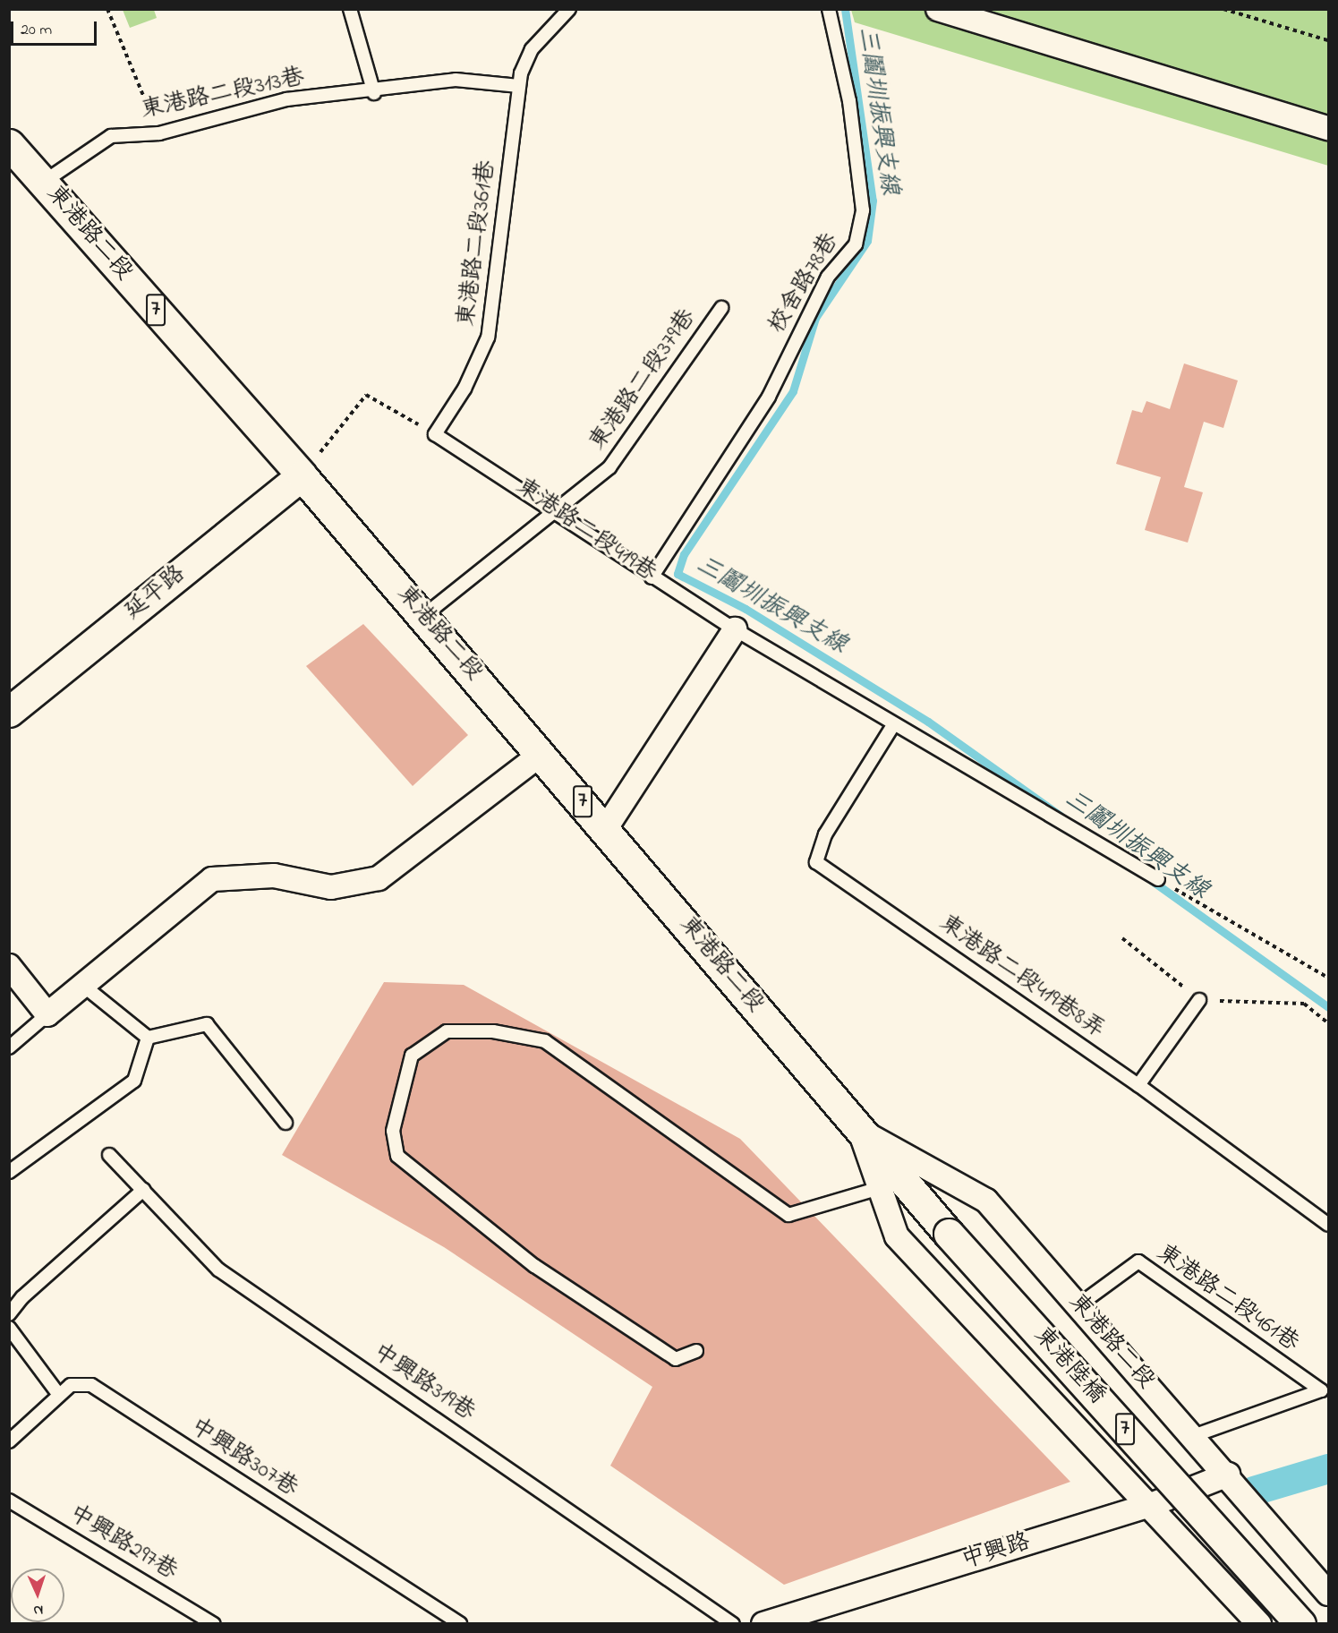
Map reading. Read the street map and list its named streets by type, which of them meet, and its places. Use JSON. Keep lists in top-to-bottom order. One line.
{"streets":{"main road":["東港路二段","7","延平路","東港陸橋"],"street":["中興路"],"lane":["東港路二段313巷","東港路二段361巷","校舍路78巷","東港路二段379巷","東港路二段419巷","東港路二段419巷8弄","東港路二段461巷","中興路319巷","中興路307巷","中興路297巷"]},"crossings":[["東港路二段313巷","東港路二段"],["東港路二段313巷","東港路二段361巷"],["東港路二段","東港路二段379巷"],["東港路二段","延平路"],["東港路二段","東港路二段461巷"],["東港路二段","東港陸橋"],["東港路二段","中興路"],["東港路二段361巷","東港路二段419巷"],["校舍路78巷","東港路二段419巷"],["東港路二段379巷","東港路二段419巷"],["東港路二段419巷","東港路二段419巷8弄"]],"water":["三鬮圳振興支線"],"scale_bar":"20 m","north":"bottom"}
